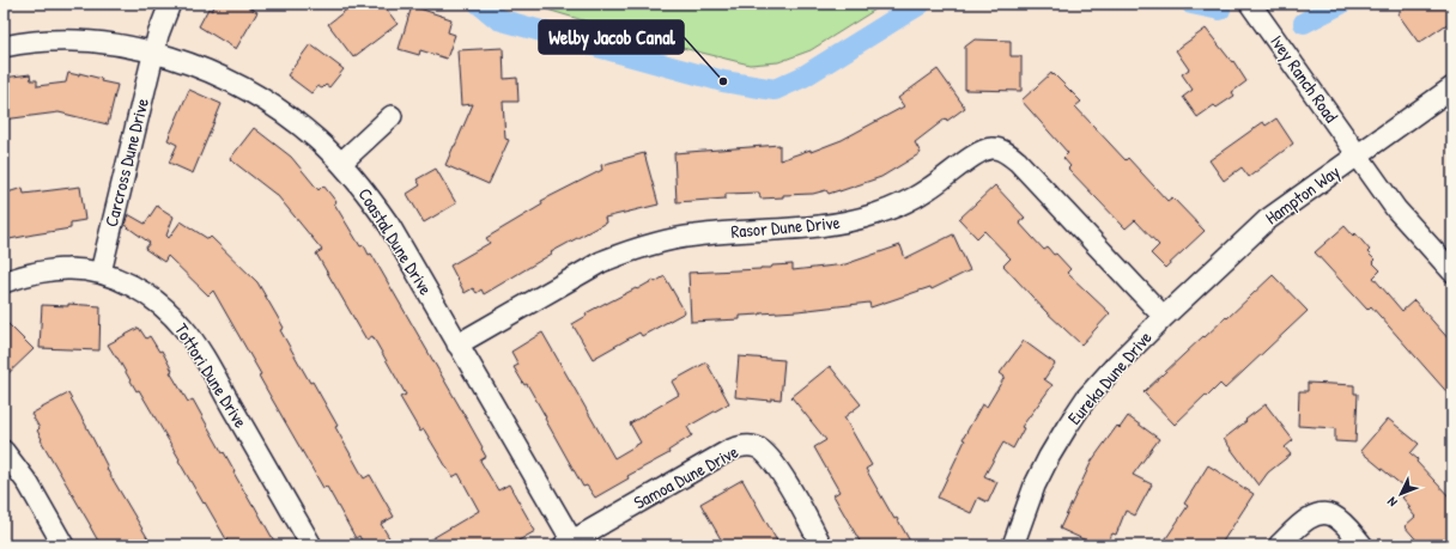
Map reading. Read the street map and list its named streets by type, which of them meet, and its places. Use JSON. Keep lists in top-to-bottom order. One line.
{"streets":{"street":["Ivey Ranch Road","Carcross Dune Drive","Hampton Way","Rasor Dune Drive","Coastal Dune Drive","Tottori Dune Drive","Eureka Dune Drive","Samoa Dune Drive"]},"crossings":[["Ivey Ranch Road","Hampton Way"],["Carcross Dune Drive","Coastal Dune Drive"],["Carcross Dune Drive","Tottori Dune Drive"],["Hampton Way","Rasor Dune Drive"],["Hampton Way","Eureka Dune Drive"],["Rasor Dune Drive","Coastal Dune Drive"],["Rasor Dune Drive","Eureka Dune Drive"],["Coastal Dune Drive","Samoa Dune Drive"]],"places":["Welby Jacob Canal"],"north":"bottom left"}
